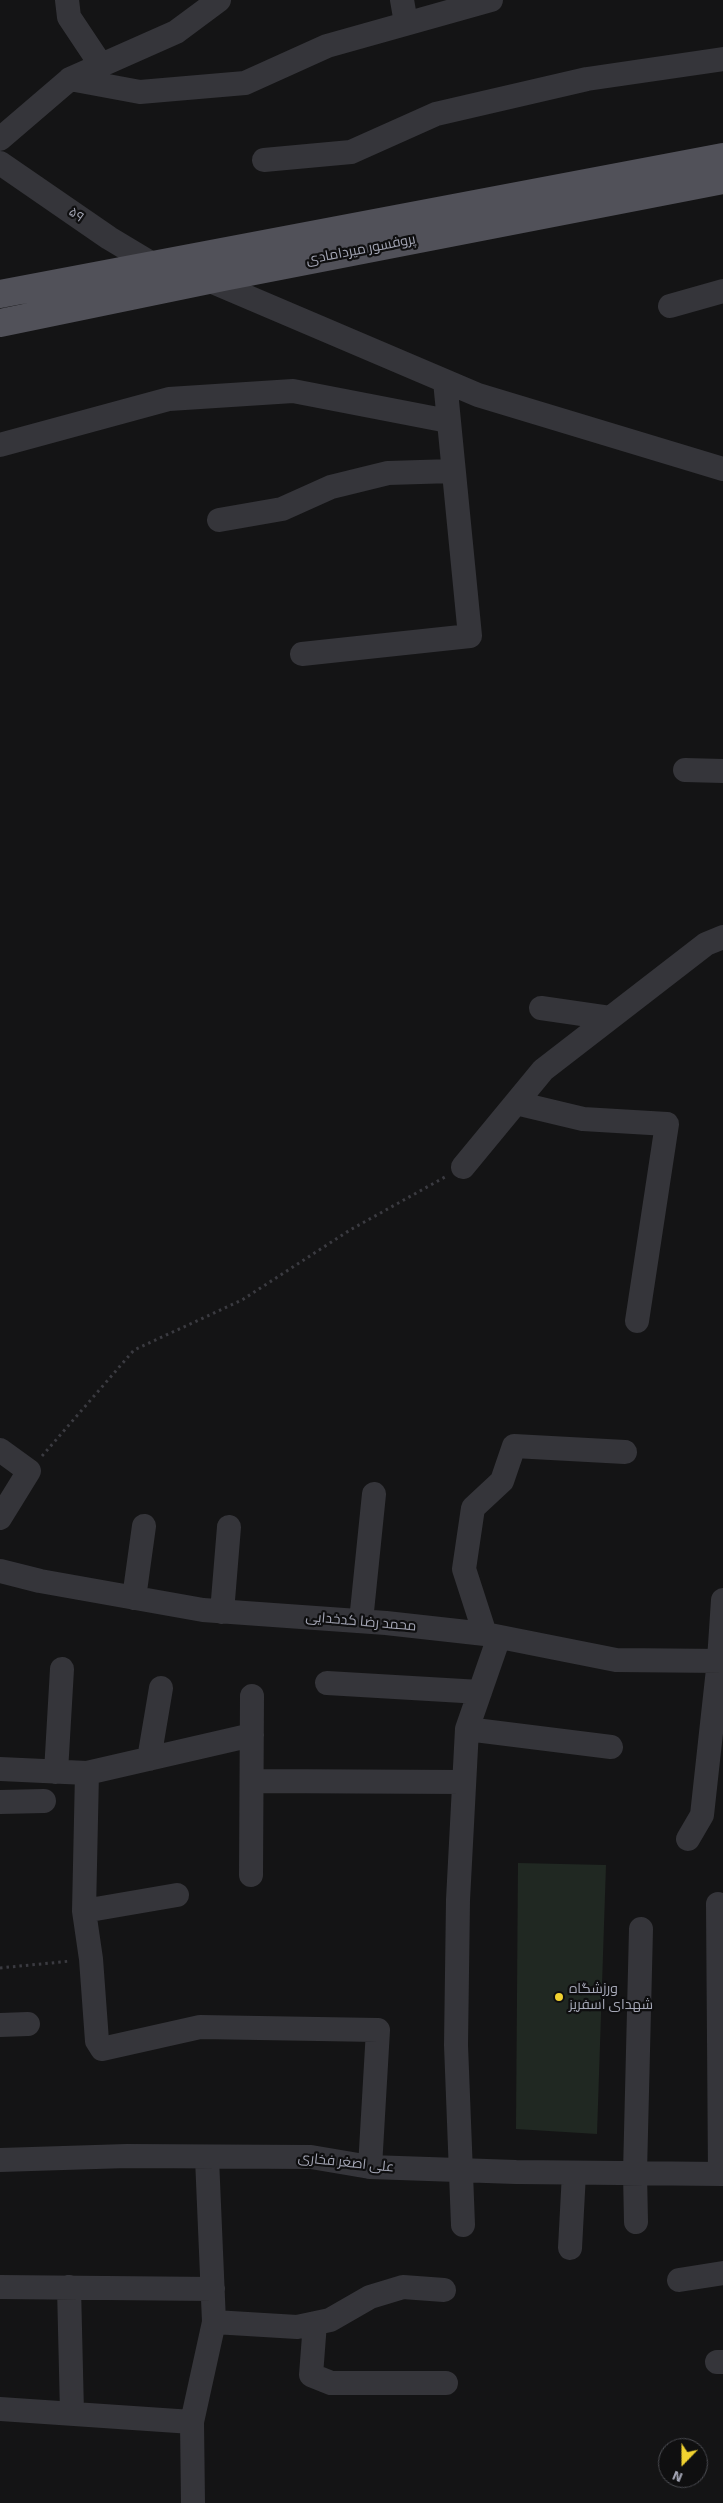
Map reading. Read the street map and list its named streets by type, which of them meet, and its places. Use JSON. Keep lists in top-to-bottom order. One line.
{"streets":{"main road":["پروفسور میردامادی"],"street":["۵۹","محمد رضا کدخدایی","علی اصغر فخاری"]},"crossings":[["۵۹","پروفسور میردامادی"]],"places":["ورزشگاه شهدای اسفریز"],"north":"bottom"}
